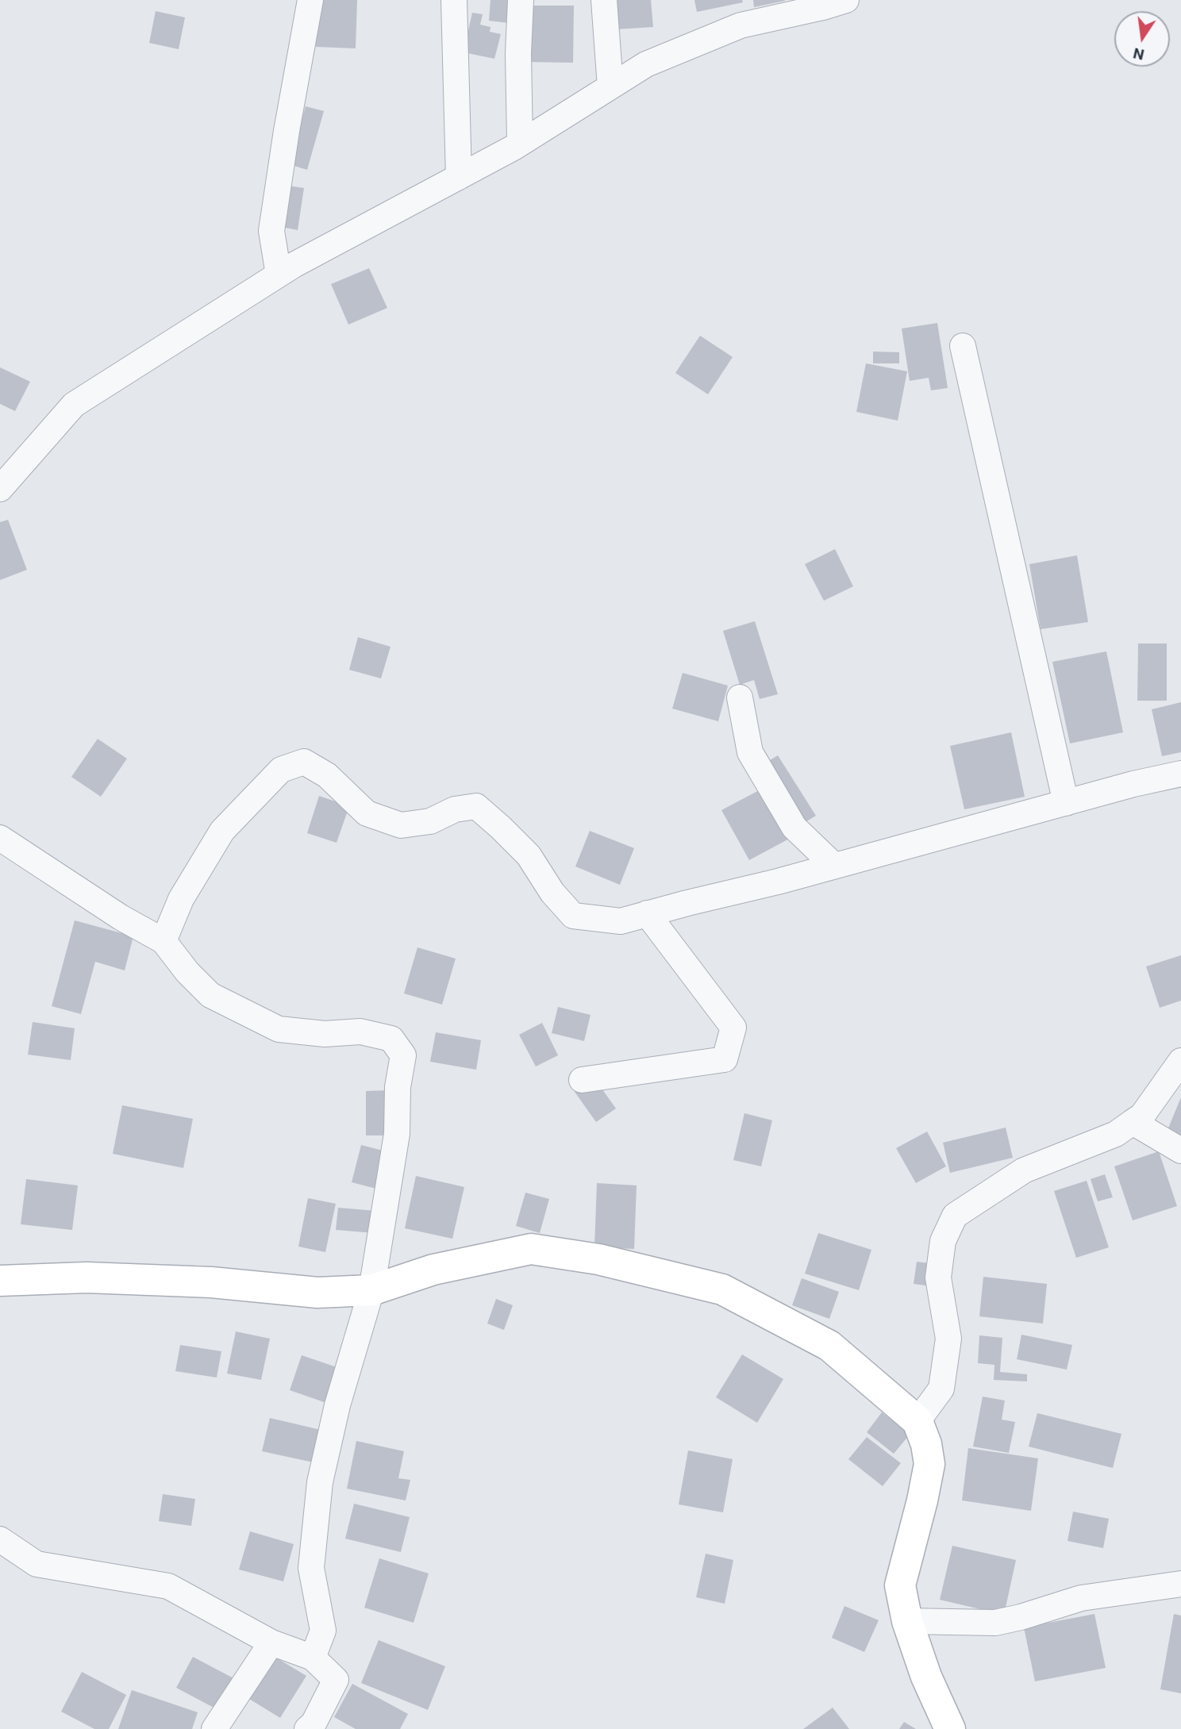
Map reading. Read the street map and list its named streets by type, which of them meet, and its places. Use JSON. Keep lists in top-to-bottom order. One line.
{"north":"bottom"}
